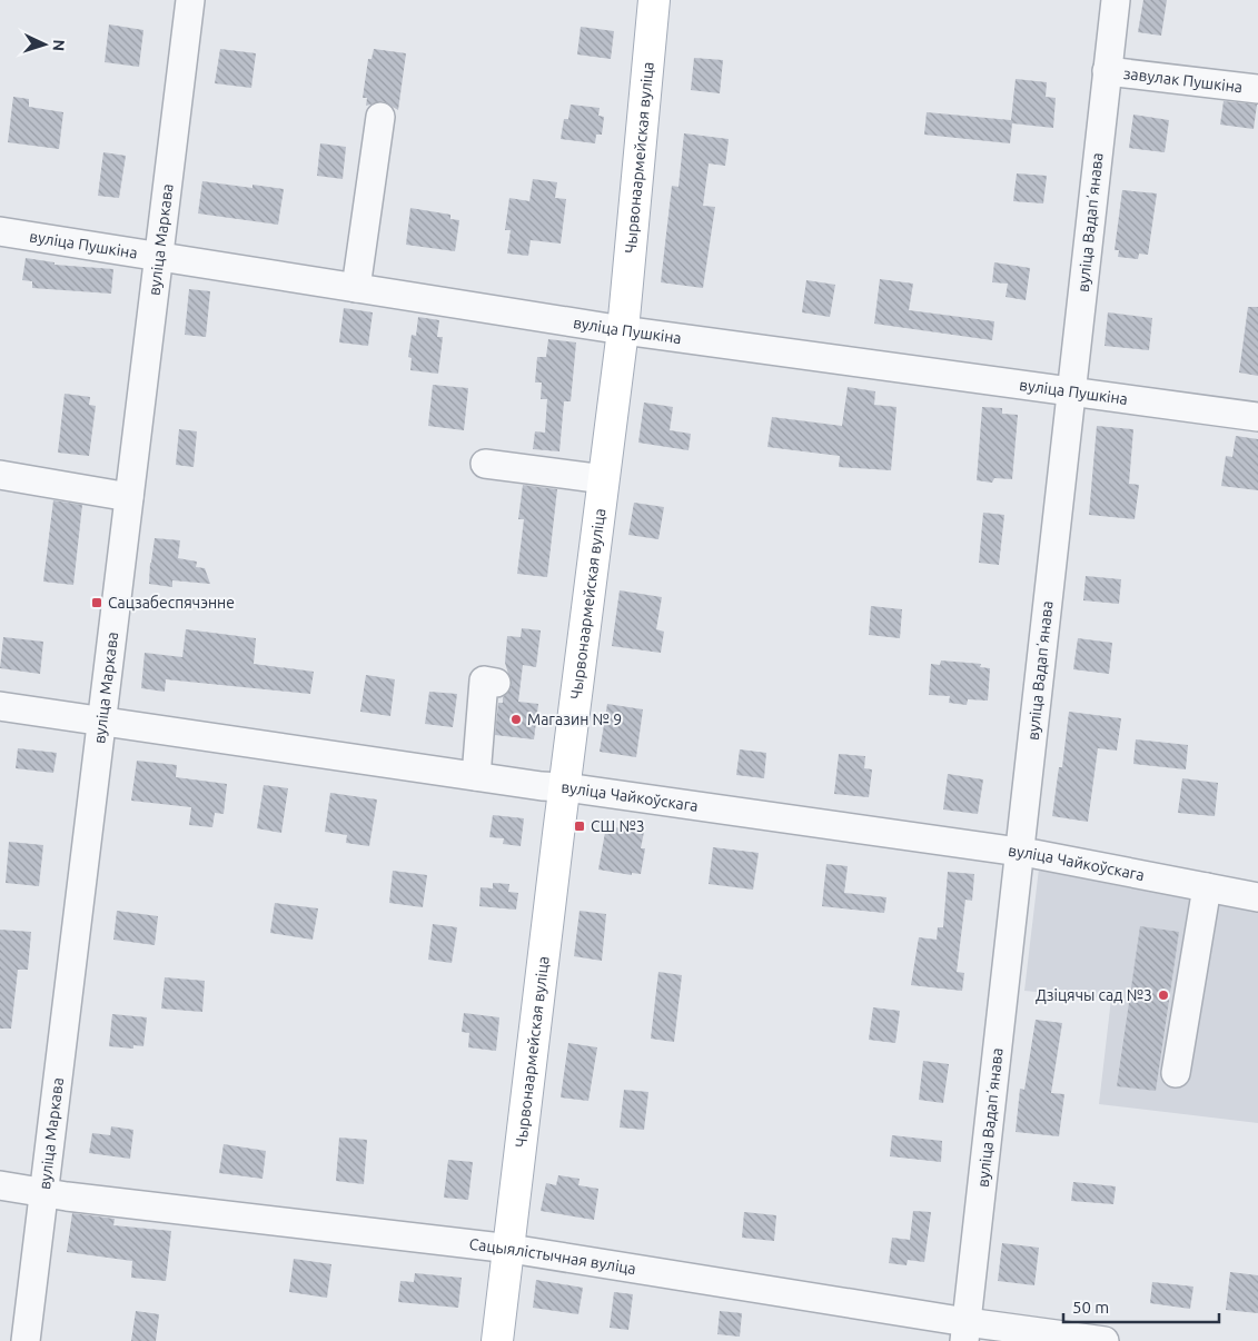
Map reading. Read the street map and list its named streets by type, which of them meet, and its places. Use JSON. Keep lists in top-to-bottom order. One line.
{"streets":{"main road":["Чырвонаармейская вуліца"],"street":["завулак Пушкіна","вуліца Вадапʼянава","вуліца Маркава","вуліца Пушкіна","вуліца Чайкоўскага","Сацыялістычная вуліца"]},"crossings":[["завулак Пушкіна","вуліца Вадапʼянава"],["Чырвонаармейская вуліца","вуліца Пушкіна"],["Чырвонаармейская вуліца","вуліца Чайкоўскага"],["Чырвонаармейская вуліца","Сацыялістычная вуліца"],["вуліца Вадапʼянава","вуліца Пушкіна"],["вуліца Вадапʼянава","вуліца Чайкоўскага"],["вуліца Вадапʼянава","Сацыялістычная вуліца"],["вуліца Маркава","вуліца Пушкіна"],["вуліца Маркава","вуліца Чайкоўскага"],["вуліца Маркава","Сацыялістычная вуліца"]],"places":{"transit":["Сацзабеспячэнне","СШ №3"],"other":["Магазин № 9","Дзіцячы сад №3"]},"scale_bar":"50 m","north":"right"}
